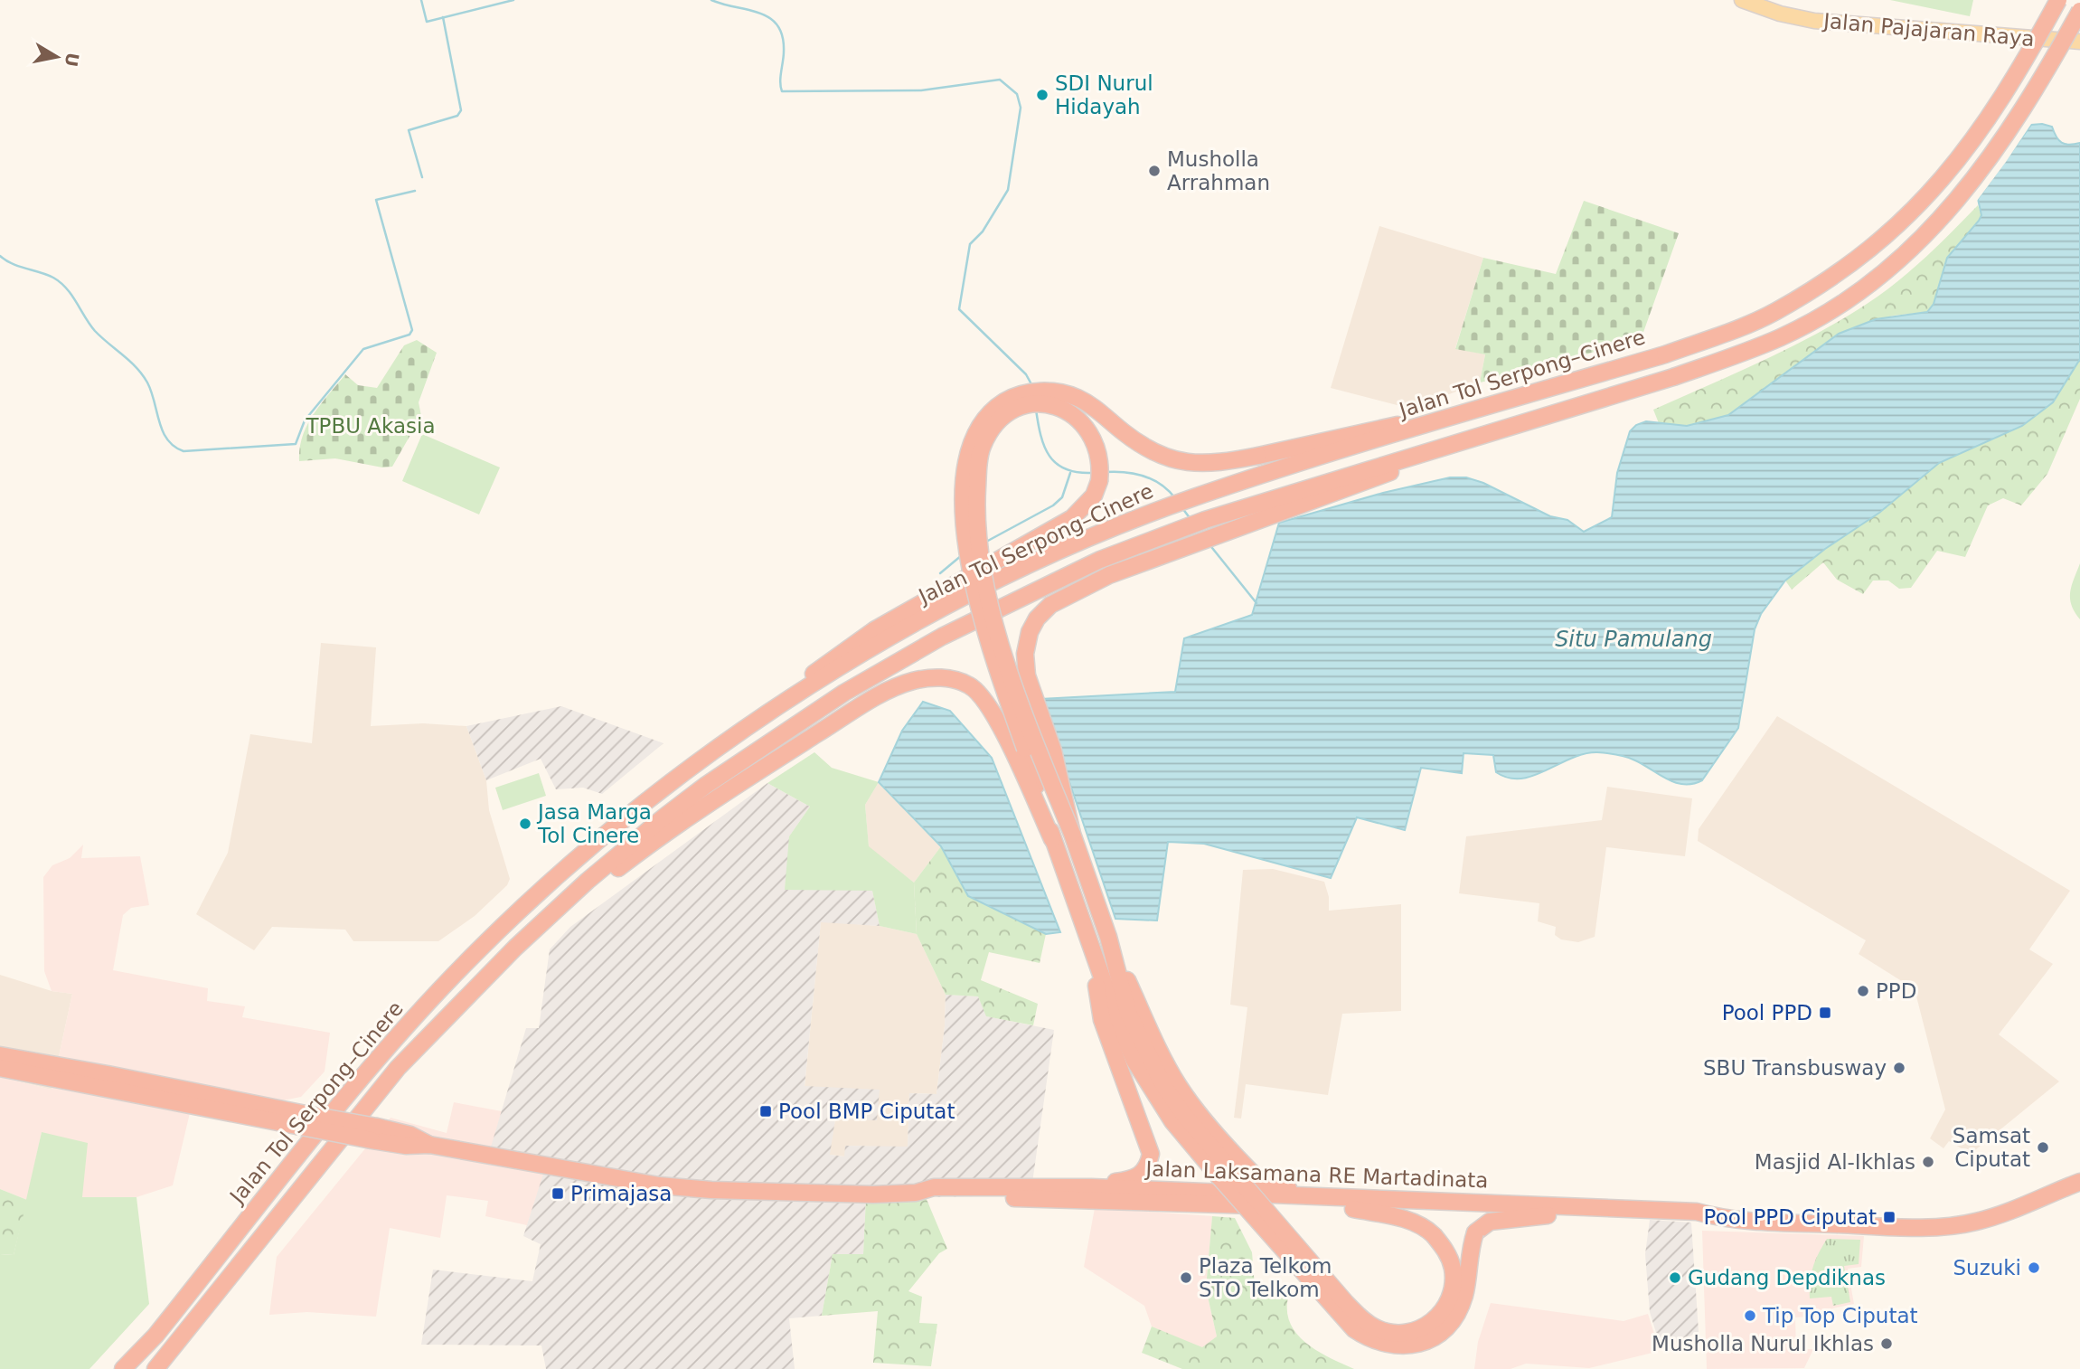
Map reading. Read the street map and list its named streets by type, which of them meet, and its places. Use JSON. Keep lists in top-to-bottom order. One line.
{"streets":{"highway":["Jalan Tol Serpong–Cinere","Jalan Laksamana RE Martadinata"],"main road":["Jalan Pajajaran Raya"]},"water":["Situ Pamulang"],"parks":["TPBU Akasia"],"places":{"other":["SDI Nurul Hidayah","Musholla Arrahman","Jasa Marga Tol Cinere","PPD","SBU Transbusway","Samsat Ciputat","Masjid Al-Ikhlas","Suzuki","Plaza Telkom STO Telkom","Gudang Depdiknas","Tip Top Ciputat","Musholla Nurul Ikhlas"],"transit":["Pool PPD","Pool BMP Ciputat","Primajasa","Pool PPD Ciputat"]},"north":"right"}
